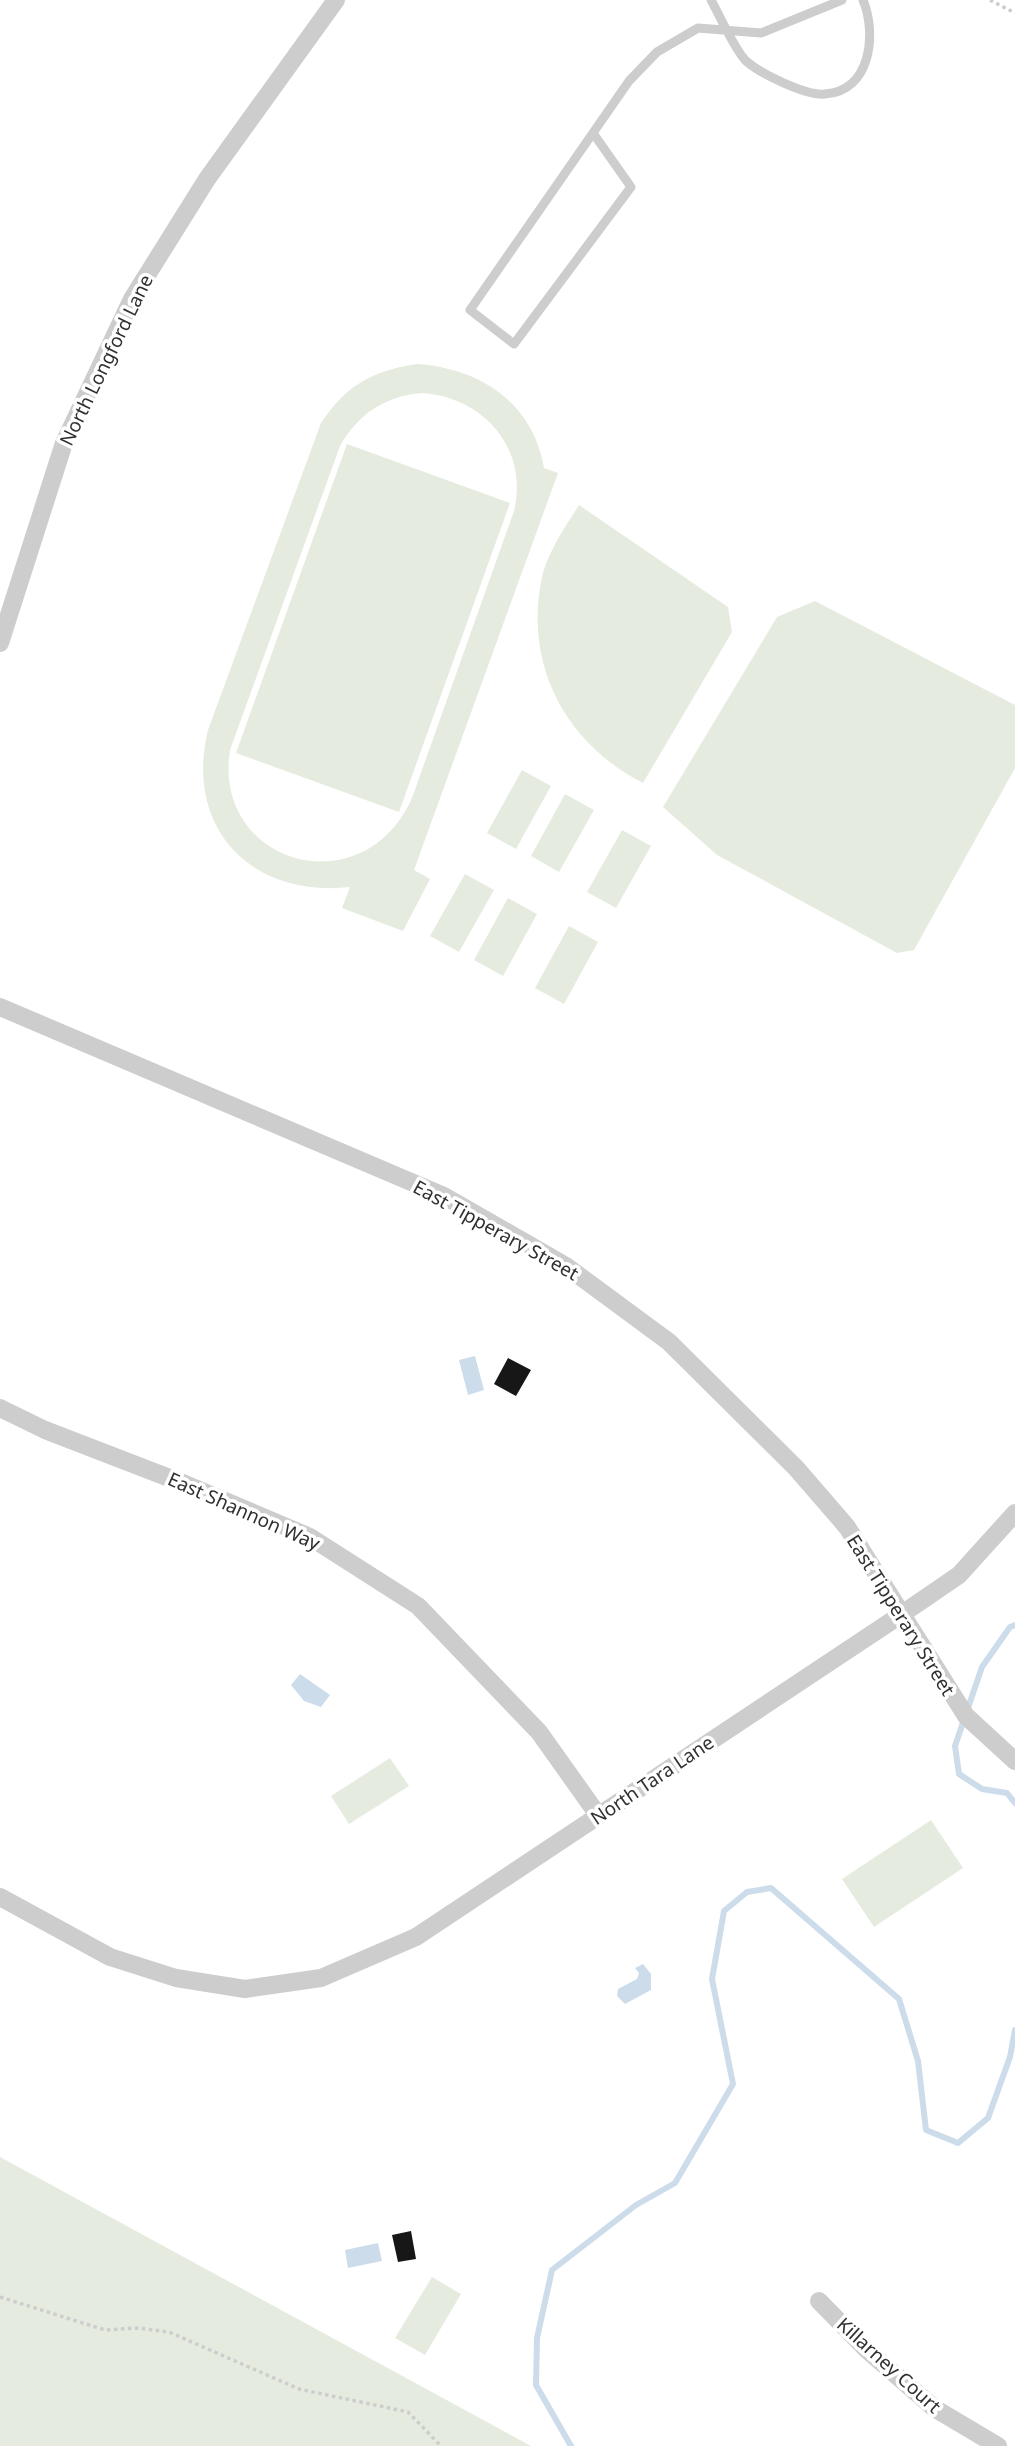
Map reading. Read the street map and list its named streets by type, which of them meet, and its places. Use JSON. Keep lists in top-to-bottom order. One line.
{"streets":{"street":["North Longford Lane","East Tipperary Street","East Shannon Way","North Tara Lane","Killarney Court"]},"crossings":[["East Tipperary Street","North Tara Lane"],["East Shannon Way","North Tara Lane"]]}
